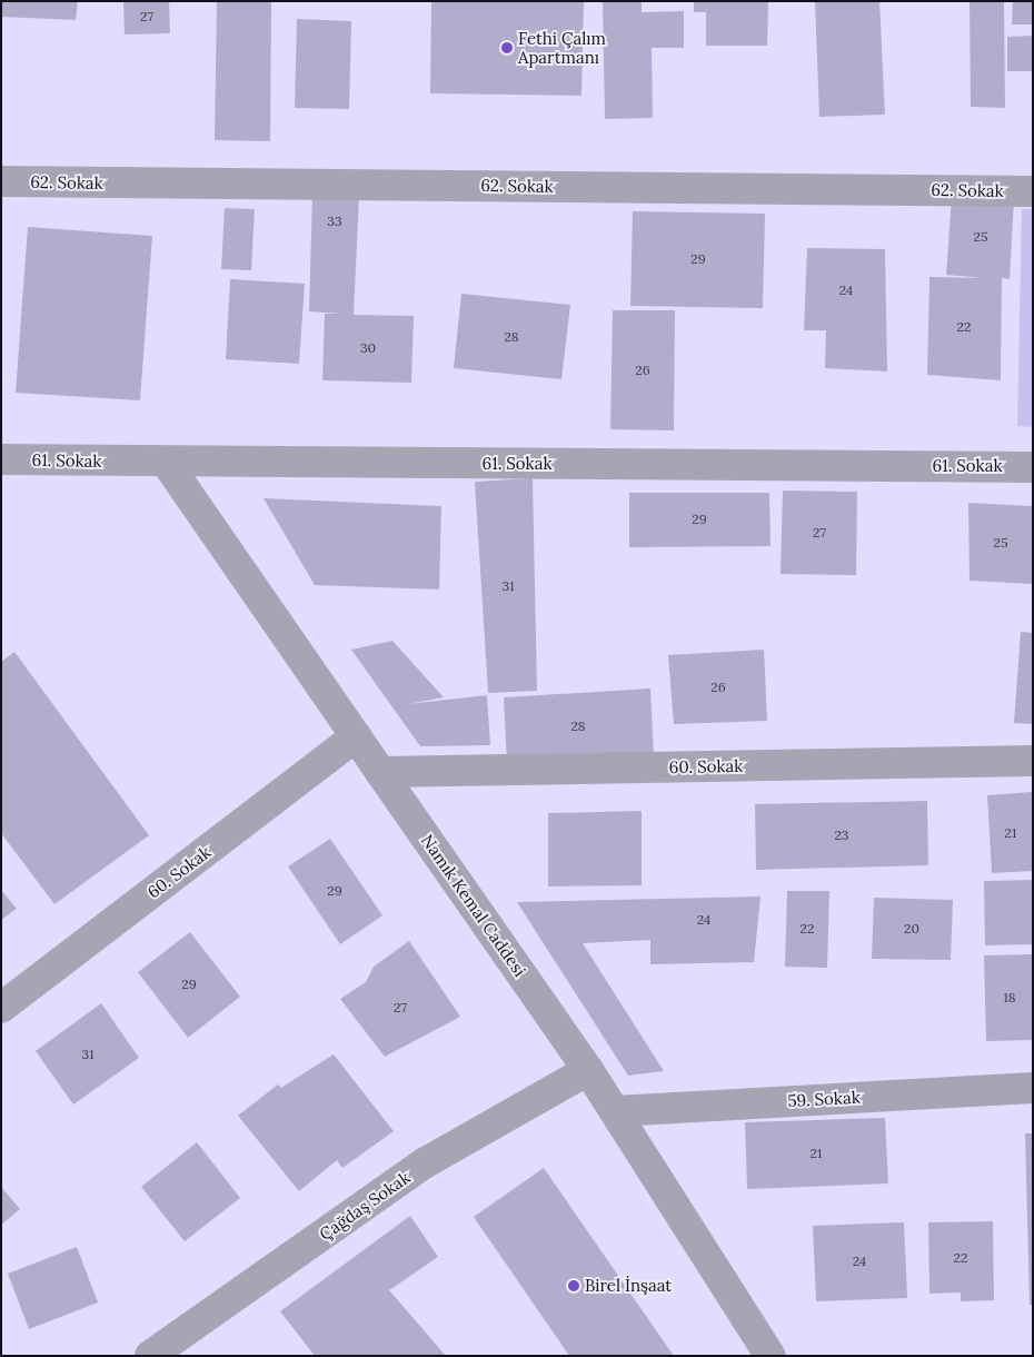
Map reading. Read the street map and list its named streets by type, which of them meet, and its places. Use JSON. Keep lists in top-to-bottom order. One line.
{"streets":{"street":["62. Sokak","61. Sokak","60. Sokak","Namık Kemal Caddesi","59. Sokak","Çağdaş Sokak"]},"crossings":[["61. Sokak","Namık Kemal Caddesi"],["60. Sokak","Namık Kemal Caddesi"],["Namık Kemal Caddesi","59. Sokak"],["Namık Kemal Caddesi","Çağdaş Sokak"]],"places":["Fethi Çalım Apartmanı","Birel İnşaat"],"house_numbers":["27","33","25","29","24","22","28","30","26","29","27","25","31","26","28","21","23","29","24","22","20","29","18","27","31","21","22","24"]}
